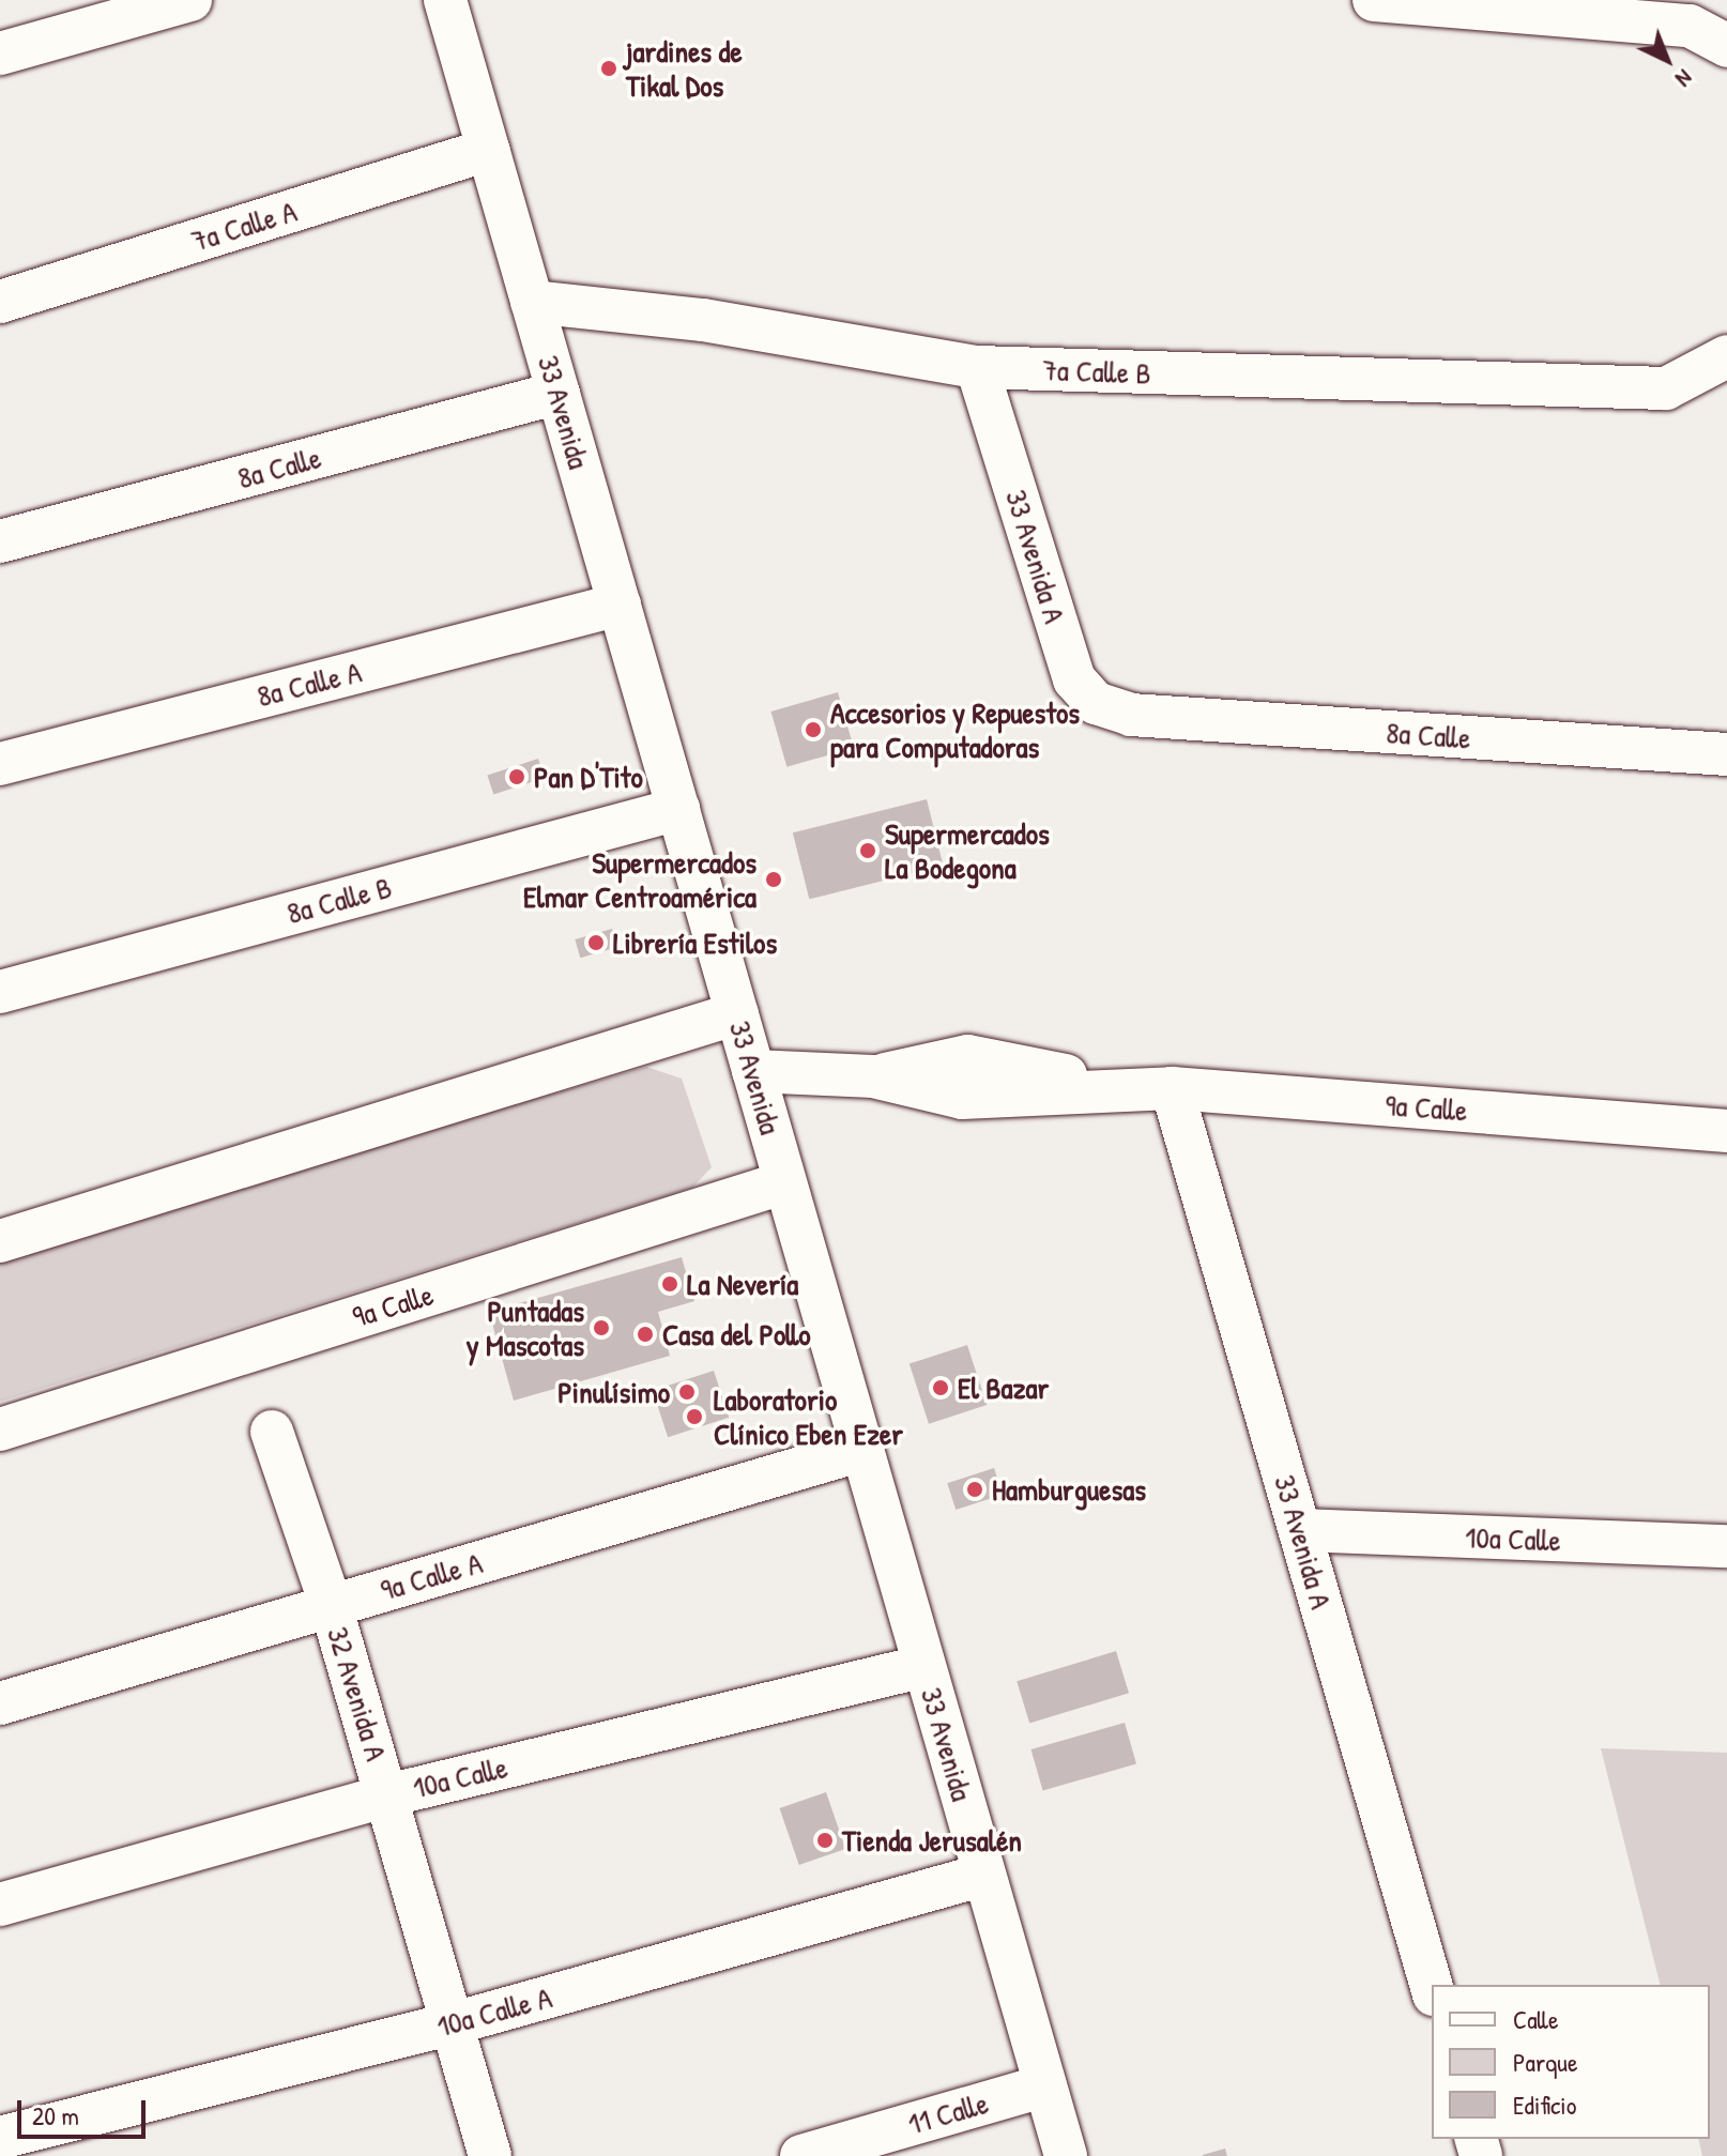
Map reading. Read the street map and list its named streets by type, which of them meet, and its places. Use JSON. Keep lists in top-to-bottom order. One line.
{"streets":{"street":["7a Calle A","7a Calle B","33 Avenida","8a Calle","33 Avenida A","8a Calle A","8a Calle B","9a Calle","10a Calle","9a Calle A","32 Avenida A","10a Calle A","11 Calle"]},"crossings":[["7a Calle A","33 Avenida"],["7a Calle B","33 Avenida"],["7a Calle B","33 Avenida A"],["33 Avenida","8a Calle"],["33 Avenida","8a Calle A"],["33 Avenida","8a Calle B"],["33 Avenida","9a Calle"],["33 Avenida","10a Calle"],["33 Avenida","9a Calle A"],["33 Avenida","10a Calle A"],["33 Avenida","11 Calle"],["8a Calle","33 Avenida A"],["33 Avenida A","9a Calle"],["33 Avenida A","10a Calle"],["10a Calle","32 Avenida A"],["9a Calle A","32 Avenida A"],["32 Avenida A","10a Calle A"]],"places":["jardines de Tikal Dos","Accesorios y Repuestos para Computadoras","Pan D'Tito","Supermercados La Bodegona","Supermercados Elmar Centroamérica","Librería Estilos","La Nevería","Puntadas y Mascotas","Casa del Pollo","El Bazar","Pinulísimo","Laboratorio Clínico Eben Ezer","Hamburguesas","Tienda Jerusalén"],"legend":["Calle","Parque","Edificio"],"scale_bar":"20 m","north":"bottom right"}
